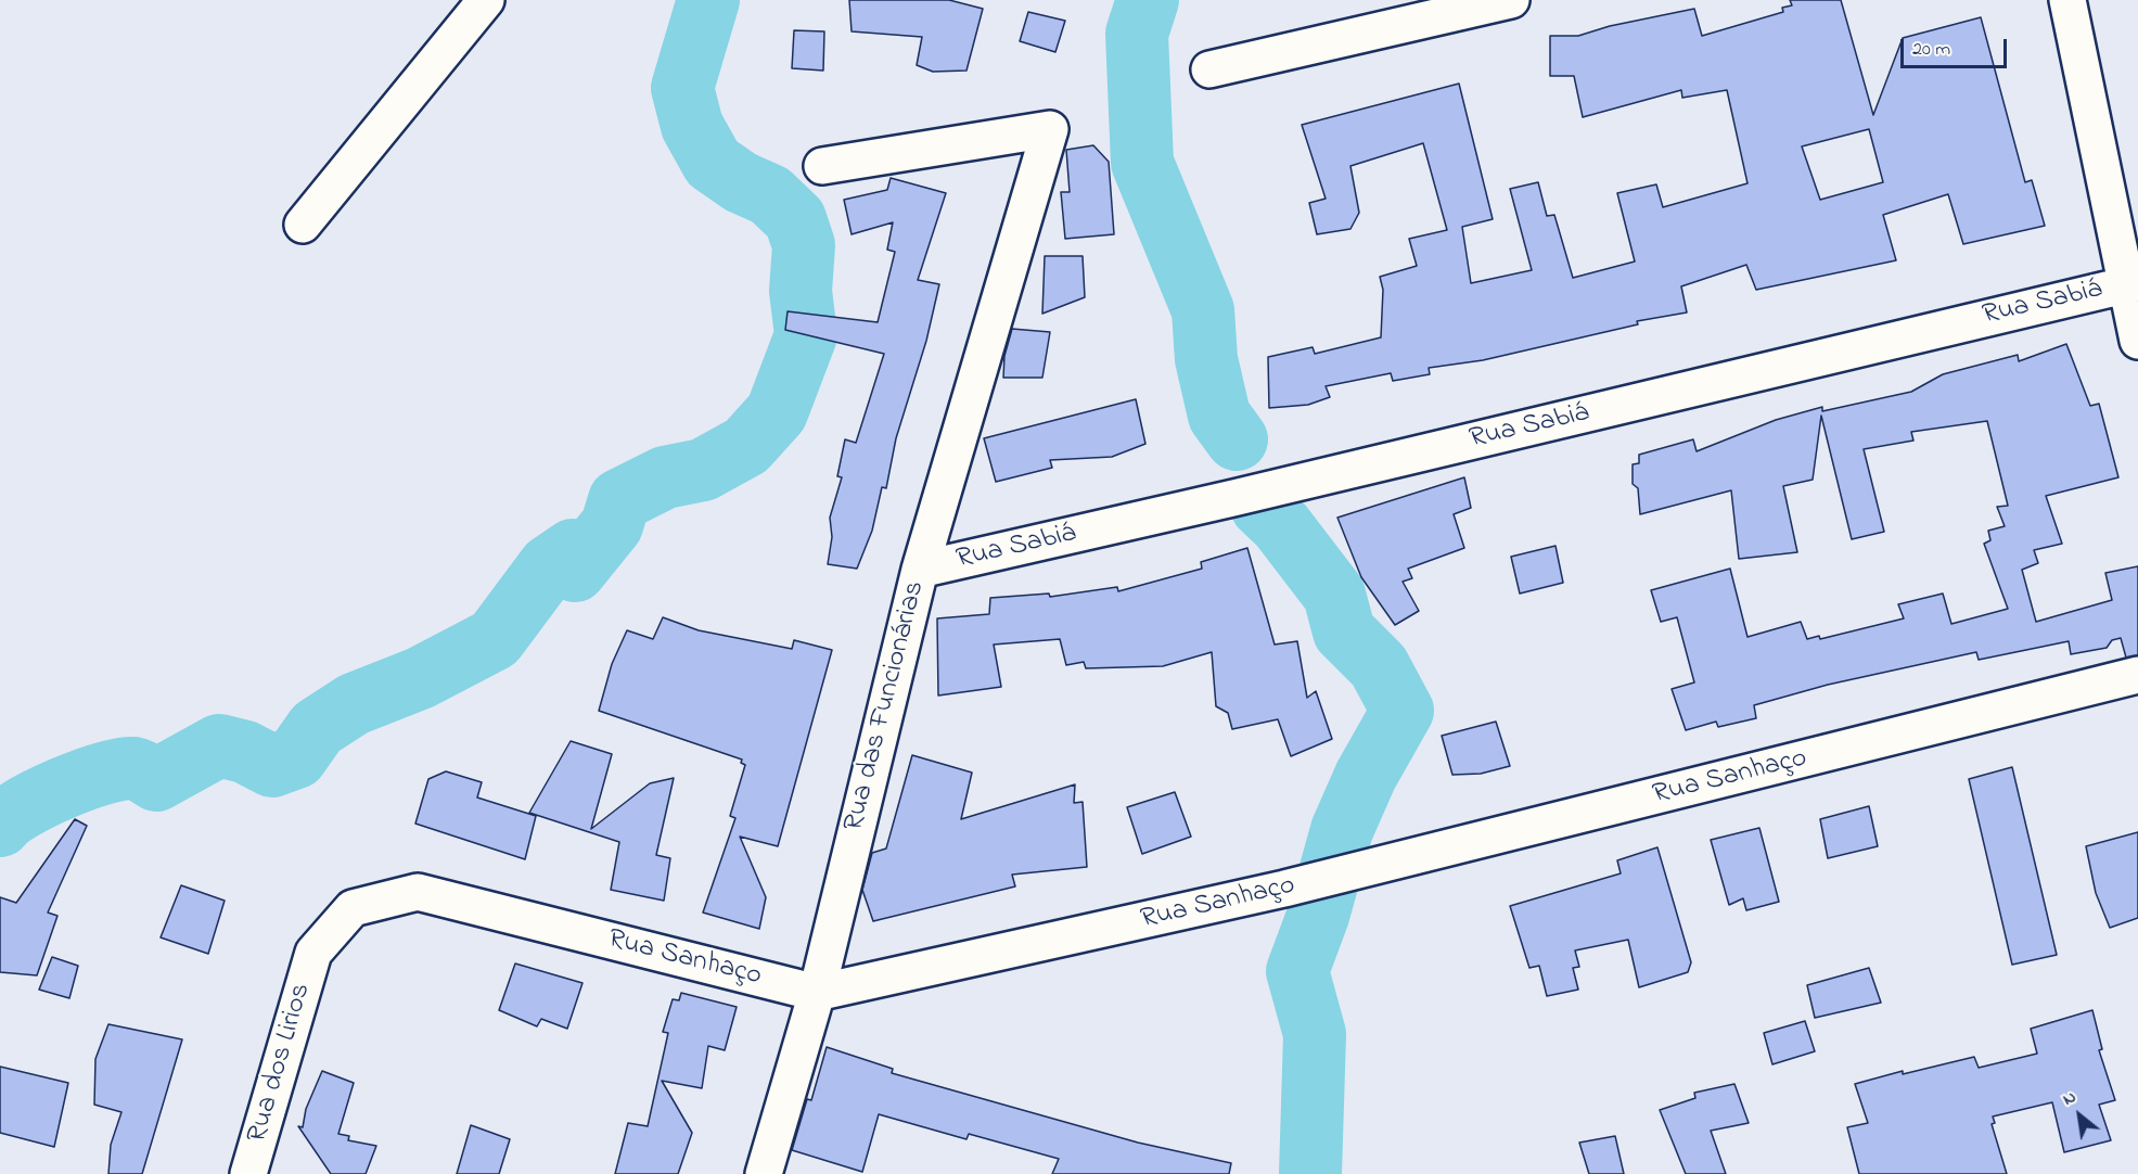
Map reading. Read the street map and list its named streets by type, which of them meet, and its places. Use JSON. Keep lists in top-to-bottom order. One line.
{"streets":{"street":["Rua Sabiá","Rua das Funcionárias","Rua Sanhaço","Rua dos Lirios"]},"crossings":[["Rua Sabiá","Rua das Funcionárias"],["Rua das Funcionárias","Rua Sanhaço"],["Rua Sanhaço","Rua dos Lirios"]],"scale_bar":"20 m","north":"top left"}
